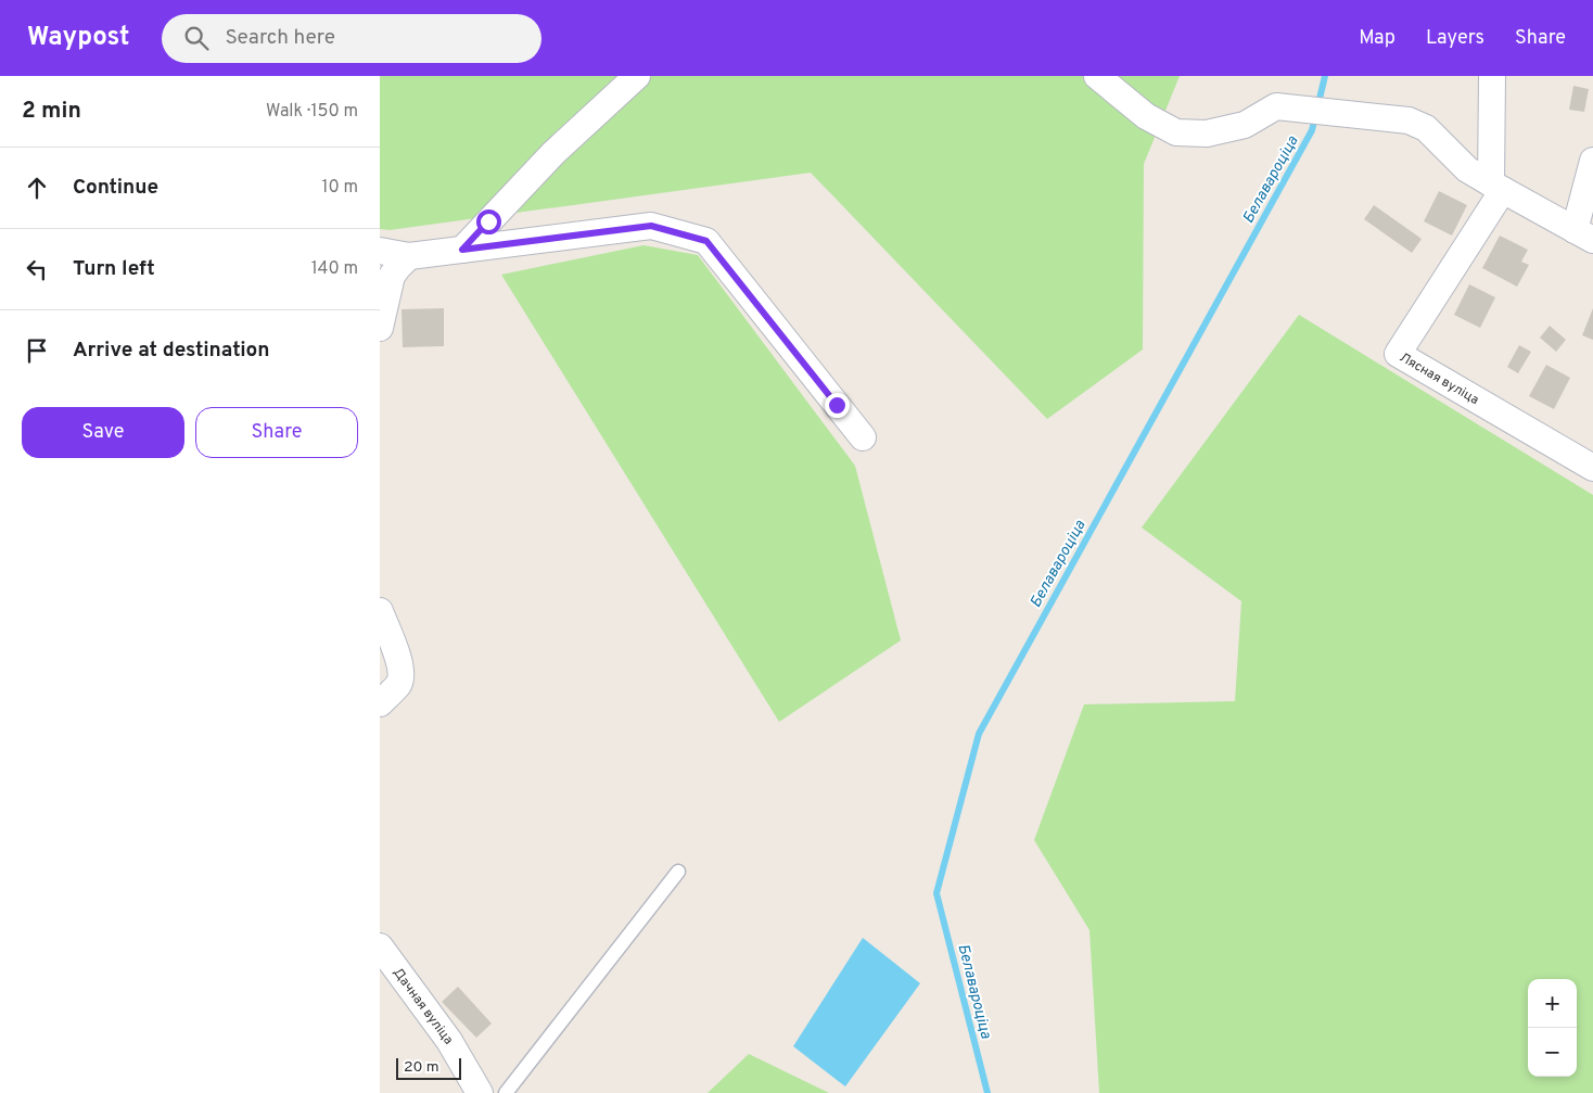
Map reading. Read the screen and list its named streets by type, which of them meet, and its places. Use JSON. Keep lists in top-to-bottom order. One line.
{"streets":{"street":["Лясная вуліца","Дачная вуліца"]},"water":["Белавароціца"],"scale_bar":"20 m","page":{"header":"Waypost","search":"Search here","nav":["Map","Layers","Share"],"heading":["2 min","Walk · 150 m"],"list":[["Continue","10 m"],["Turn left","140 m"],"Arrive at destination"],"buttons":["Save","Share"],"map_buttons":["+","−"],"scale":"20 m"}}
